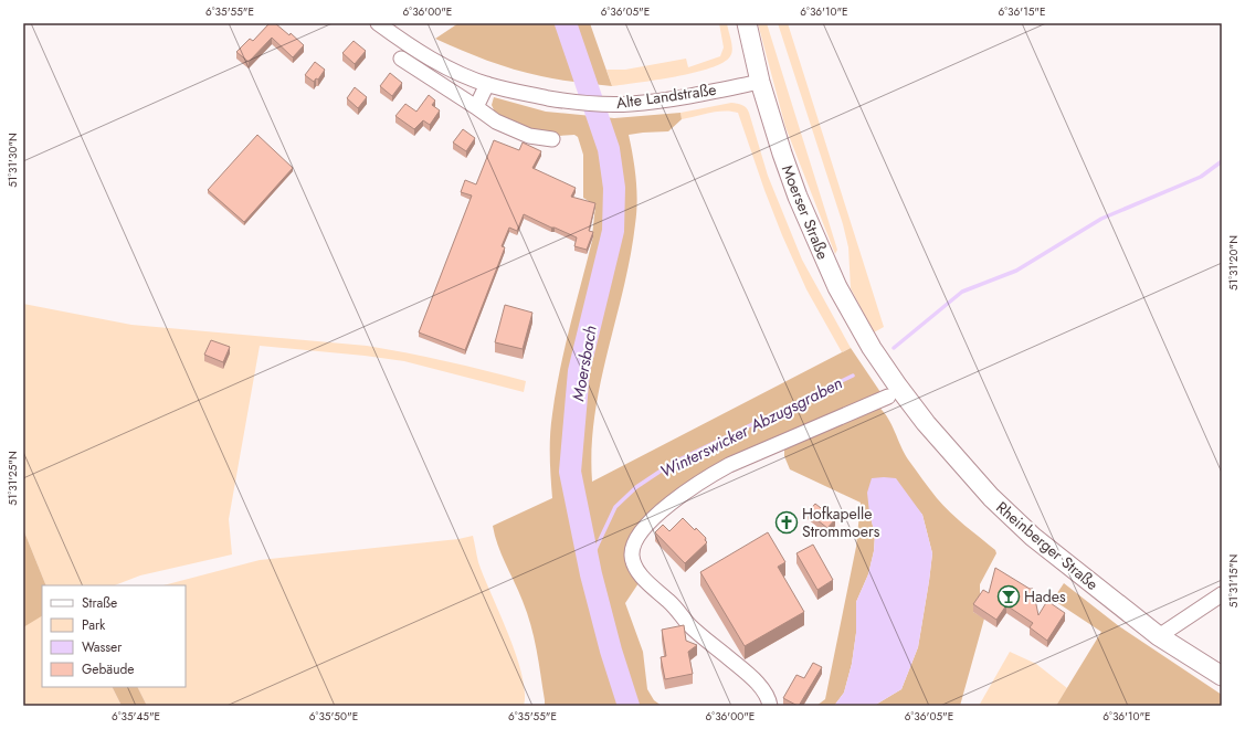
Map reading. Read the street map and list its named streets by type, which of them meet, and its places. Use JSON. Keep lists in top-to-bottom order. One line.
{"streets":{"main road":["Moerser Straße","Rheinberger Straße"],"street":["Alte Landstraße"]},"crossings":[["Alte Landstraße","Moerser Straße"],["Moerser Straße","Rheinberger Straße"]],"water":["Moersbach","Winterswicker Abzugsgraben"],"places":{"church":["Hofkapelle Strommoers"],"bar":["Hades"]},"legend":["Straße","Park","Wasser","Gebäude"],"coordinates":["6°35'55\"E","6°36'00\"E","6°36'05\"E","6°36'10\"E","6°36'15\"E","51°31'30\"N","51°31'20\"N","51°31'25\"N","51°31'15\"N","6°35'45\"E","6°35'50\"E"]}
